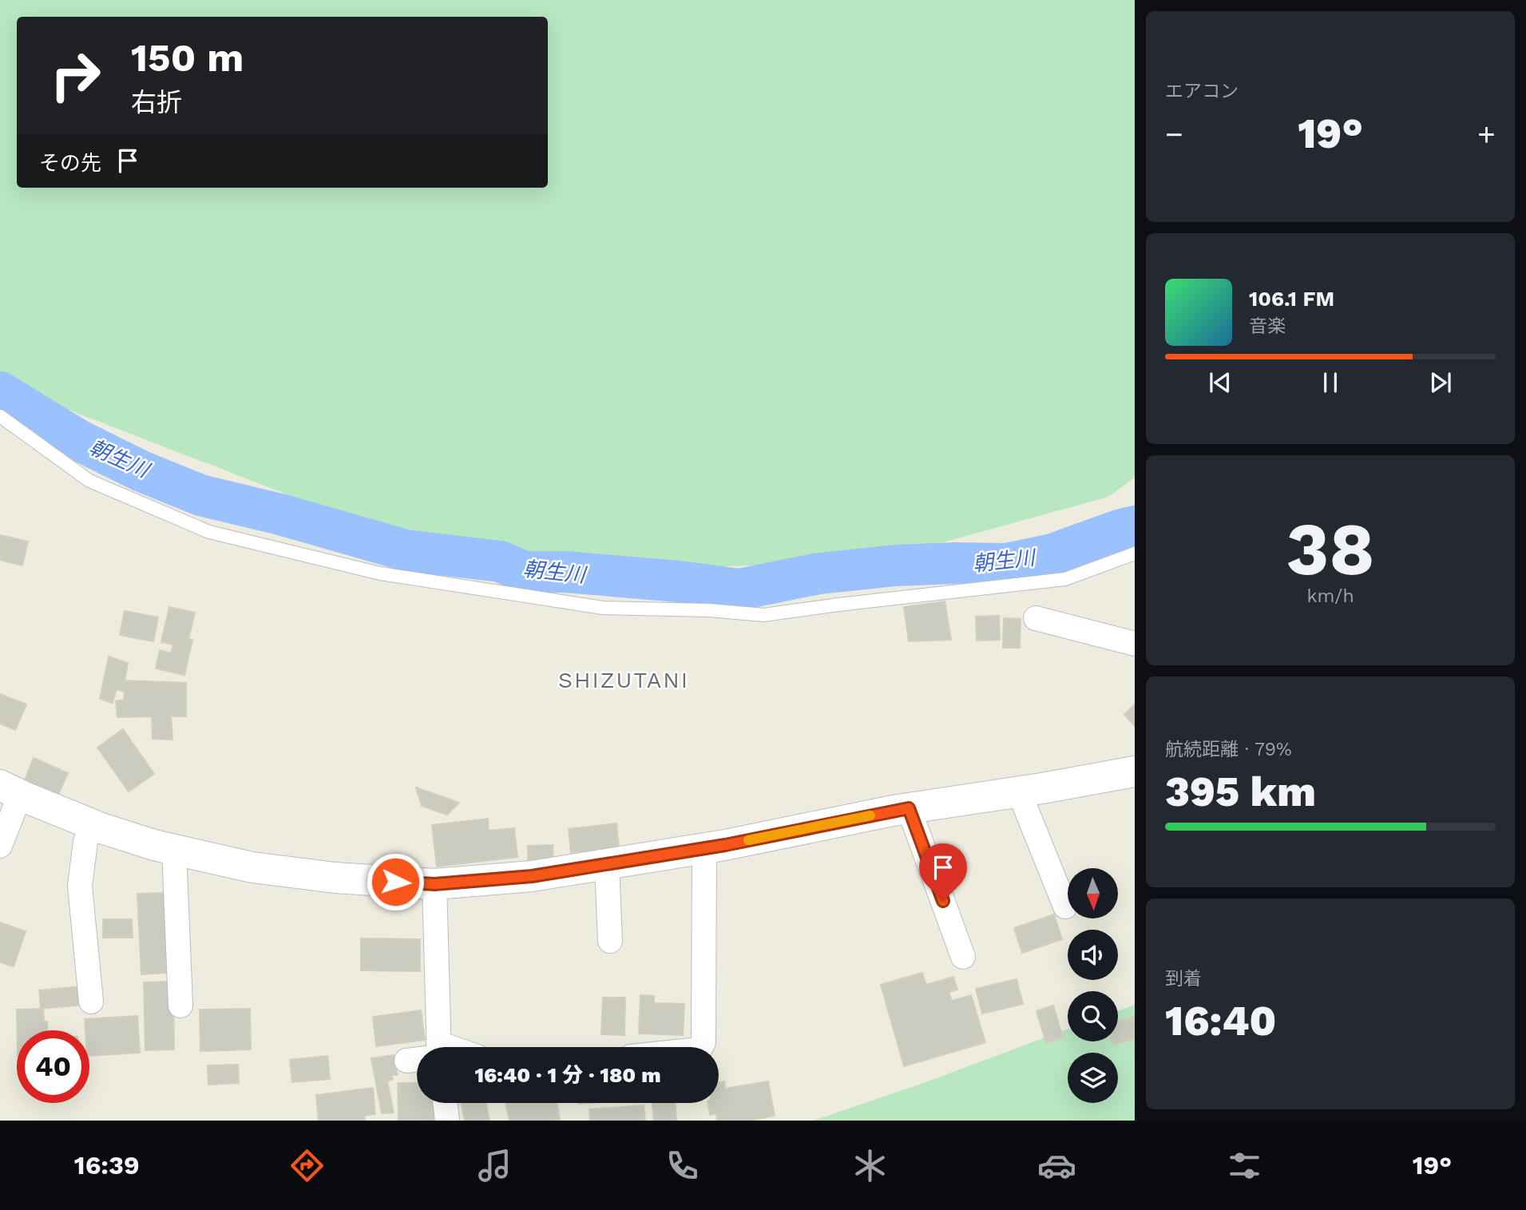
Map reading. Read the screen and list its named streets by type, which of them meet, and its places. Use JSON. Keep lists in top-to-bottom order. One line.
{"districts":["SHIZUTANI"],"water":["朝生川"],"north":"bottom","page":{"tile":["エアコン",["38","km/h"],["航続距離 · 79%","395 km"],["到着","16:40"]],"turn":["150 m","右折"],"heat":["−","19°","+"],"then":"その先","song":["106.1 FM","音楽"],"limit":"40","trip":"16:40 · 1 分 · 180 m","tabs":["16:39","19°"]}}
